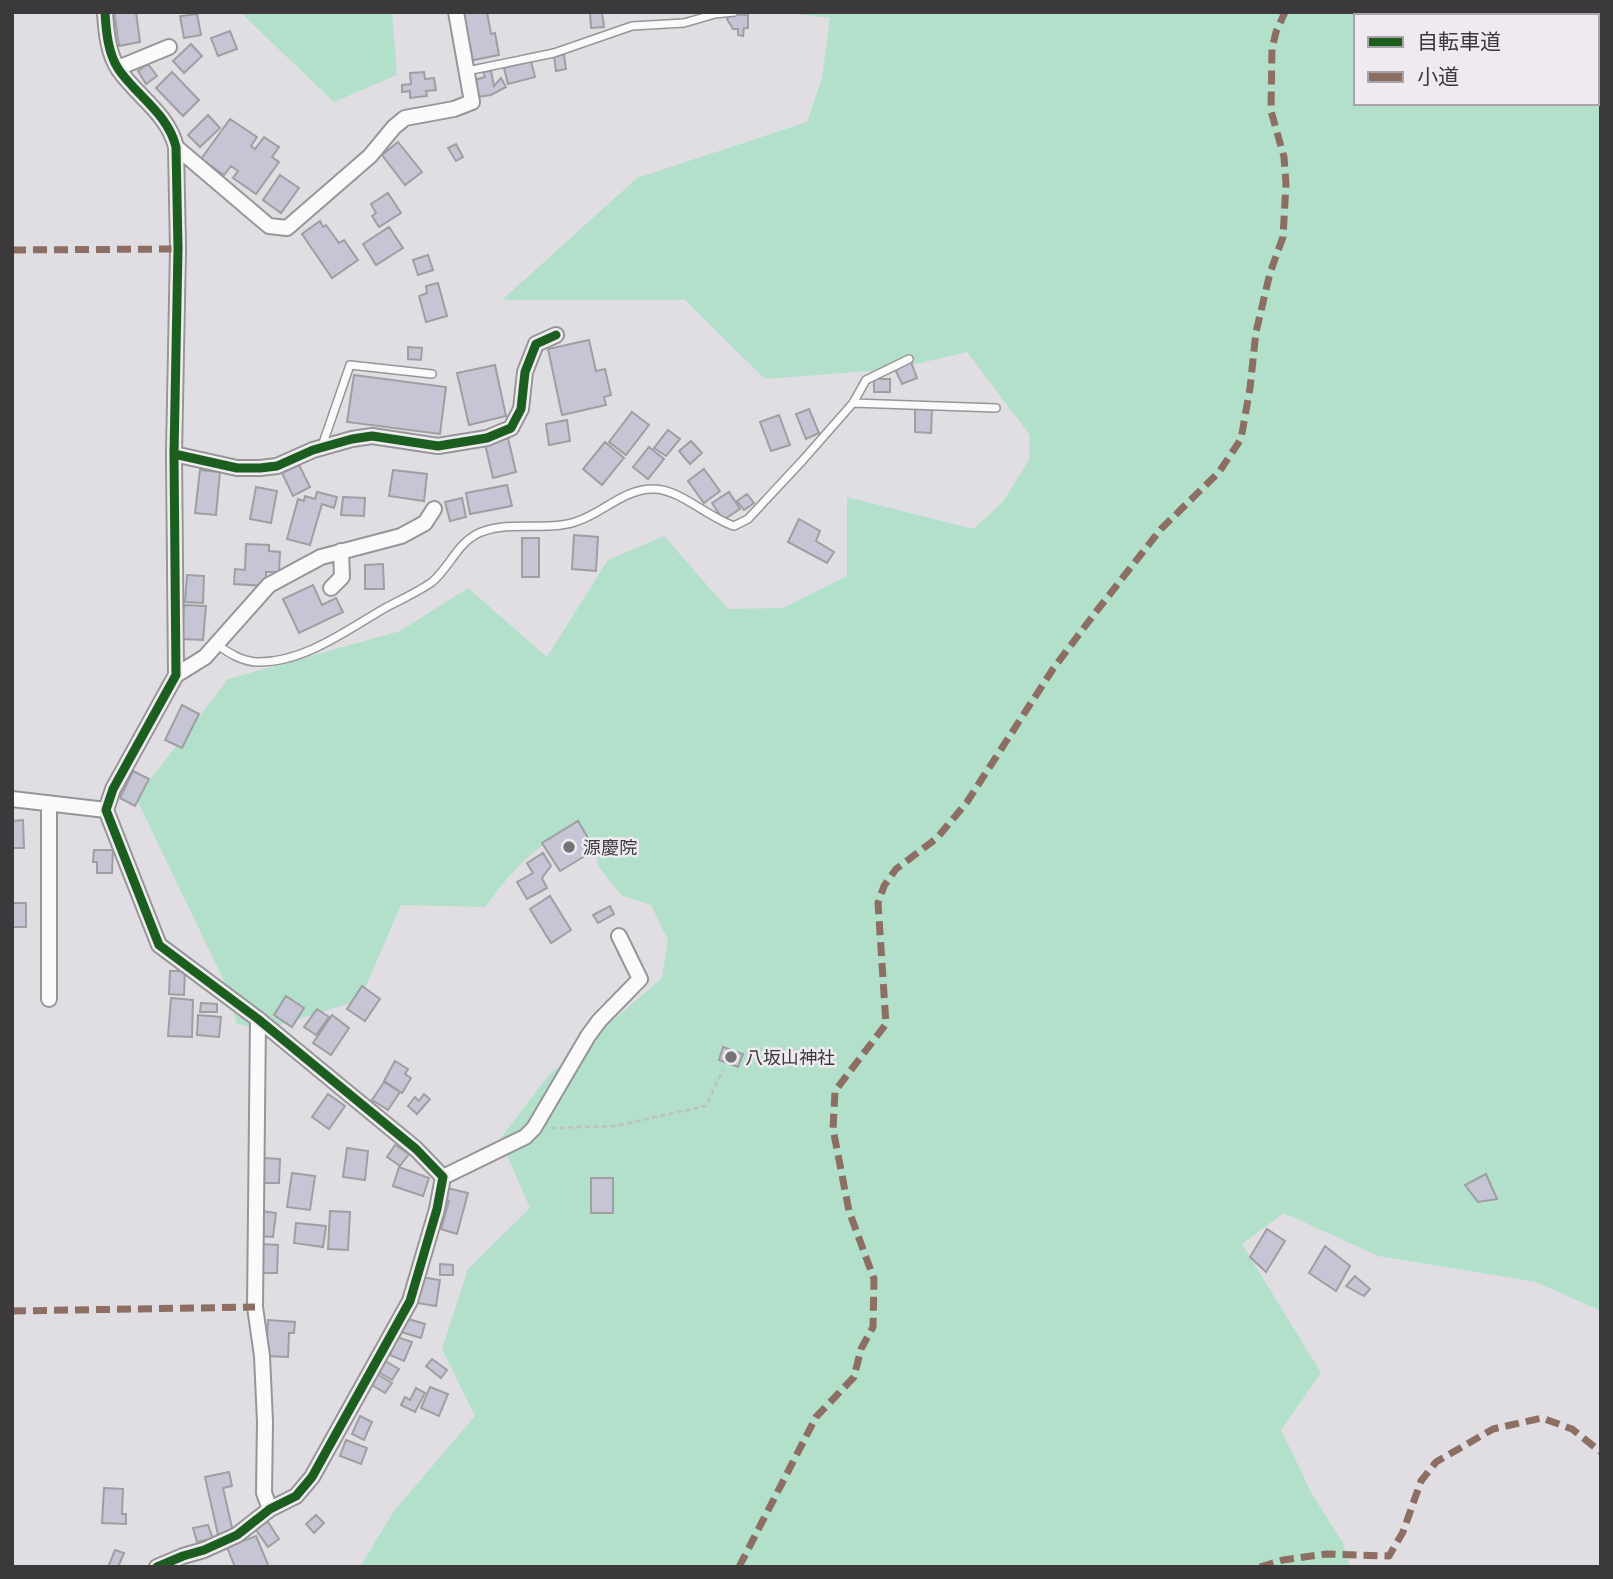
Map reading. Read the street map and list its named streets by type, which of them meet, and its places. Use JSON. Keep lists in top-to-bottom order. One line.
{"places":["源慶院","八坂山神社"],"legend":["自転車道","小道"]}
